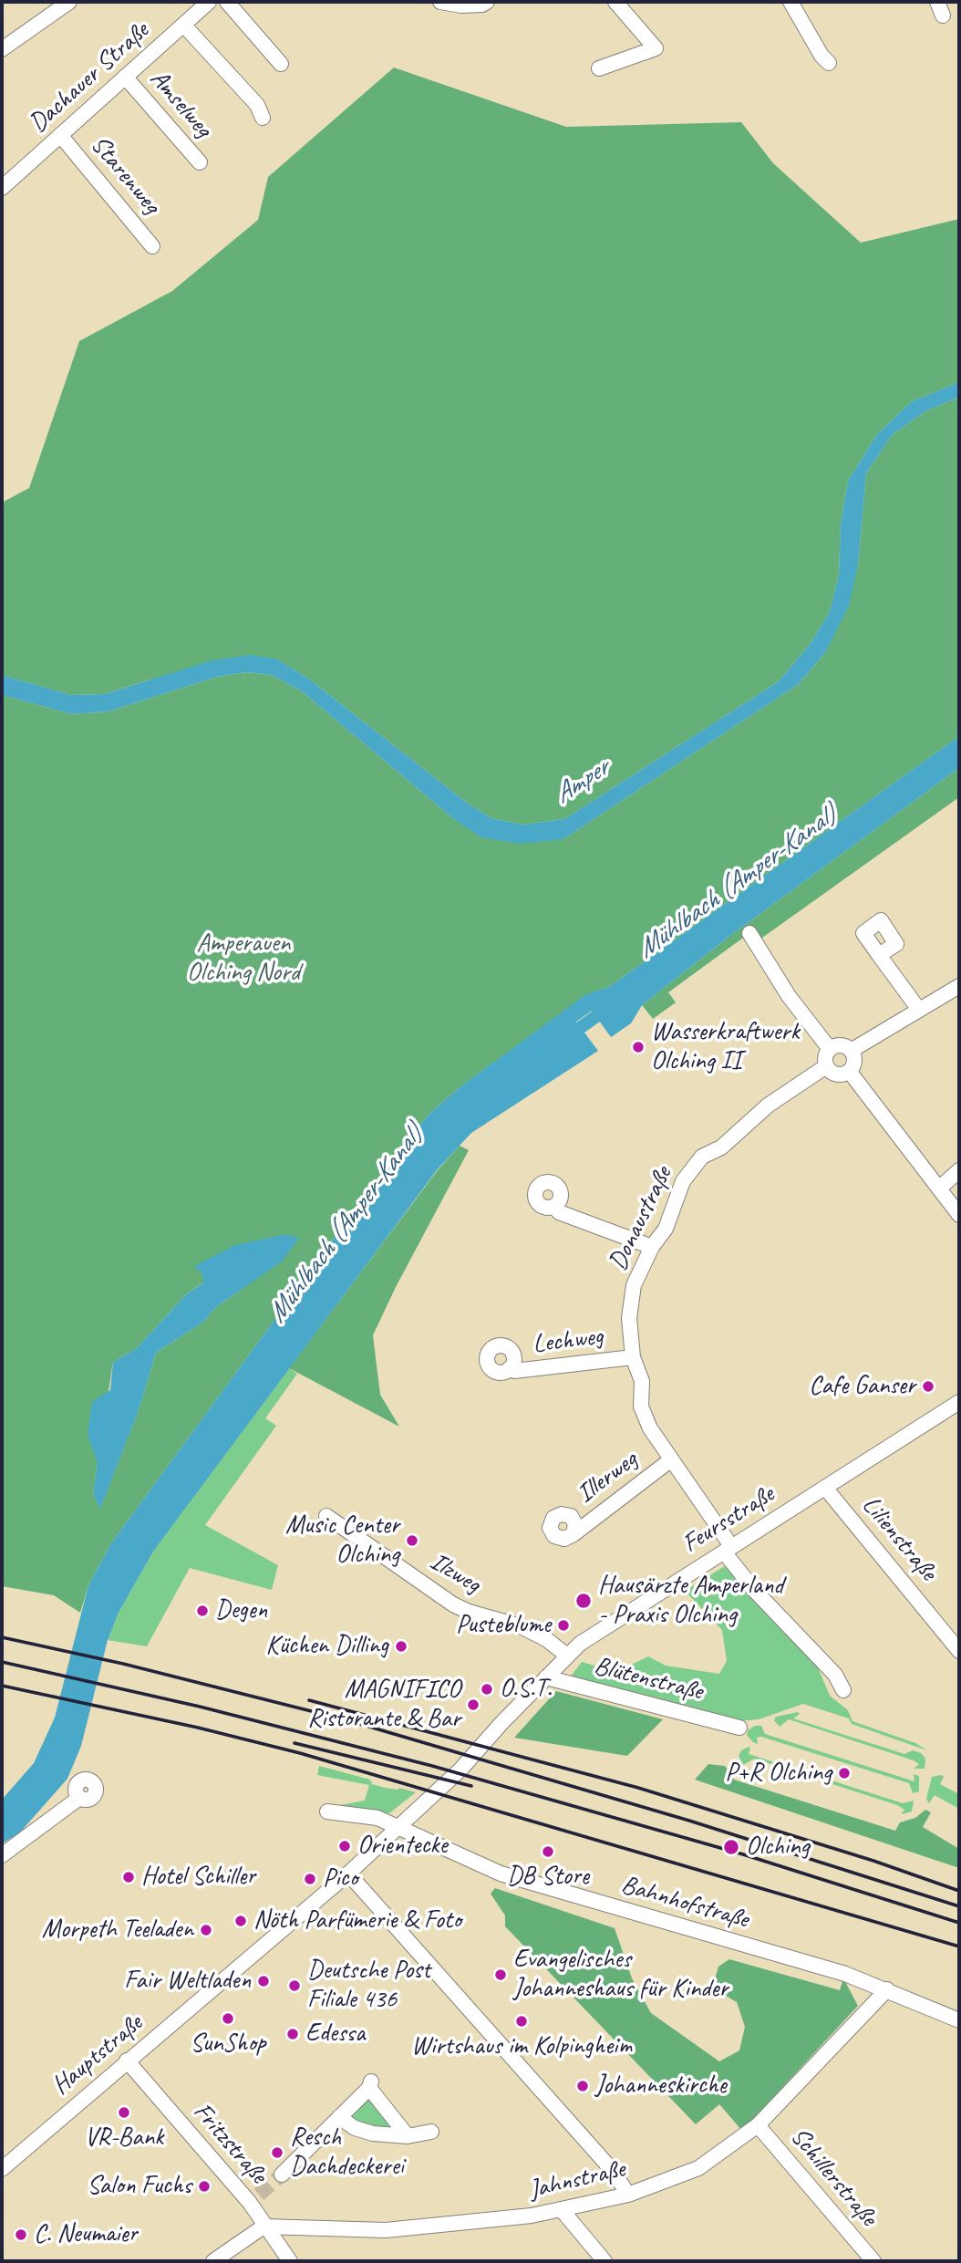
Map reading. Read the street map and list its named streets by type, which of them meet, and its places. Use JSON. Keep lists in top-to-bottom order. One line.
{"streets":{"street":["Dachauer Straße","Amselweg","Starenweg","Donaustraße","Lechweg","Illerweg","Feursstraße","Lilienstraße","Ilzweg","Blütenstraße","Bahnhofstraße","Hauptstraße","Fritzstraße","Schillerstraße","Jahnstraße"]},"crossings":[["Dachauer Straße","Amselweg"],["Dachauer Straße","Starenweg"],["Donaustraße","Lechweg"],["Donaustraße","Illerweg"],["Donaustraße","Feursstraße"],["Feursstraße","Lilienstraße"],["Feursstraße","Ilzweg"],["Feursstraße","Blütenstraße"],["Feursstraße","Bahnhofstraße"],["Feursstraße","Hauptstraße"],["Bahnhofstraße","Hauptstraße"],["Bahnhofstraße","Jahnstraße"],["Hauptstraße","Fritzstraße"],["Fritzstraße","Jahnstraße"],["Schillerstraße","Jahnstraße"]],"water":["Amper","Mühlbach (Amper-Kanal)"],"parks":["Amperauen Olching Nord"],"places":["Wasserkraftwerk Olching II","Cafe Ganser","Music Center Olching","Hausärzte Amperland - Praxis Olching","Degen","Pusteblume","Küchen Dilling","O.S.T.","MAGNIFICO Ristorante & Bar","P+R Olching","Orientecke","Olching","DB Store","Hotel Schiller","Pico","Nöth Parfümerie & Foto","Morpeth Teeladen","Evangelisches Johanneshaus für Kinder","Fair Weltladen","Deutsche Post Filiale 436","SunShop","Wirtshaus im Kolpingheim","Edessa","Johanneskirche","VR-Bank","Resch Dachdeckerei","Salon Fuchs","C. Neumaier"]}
